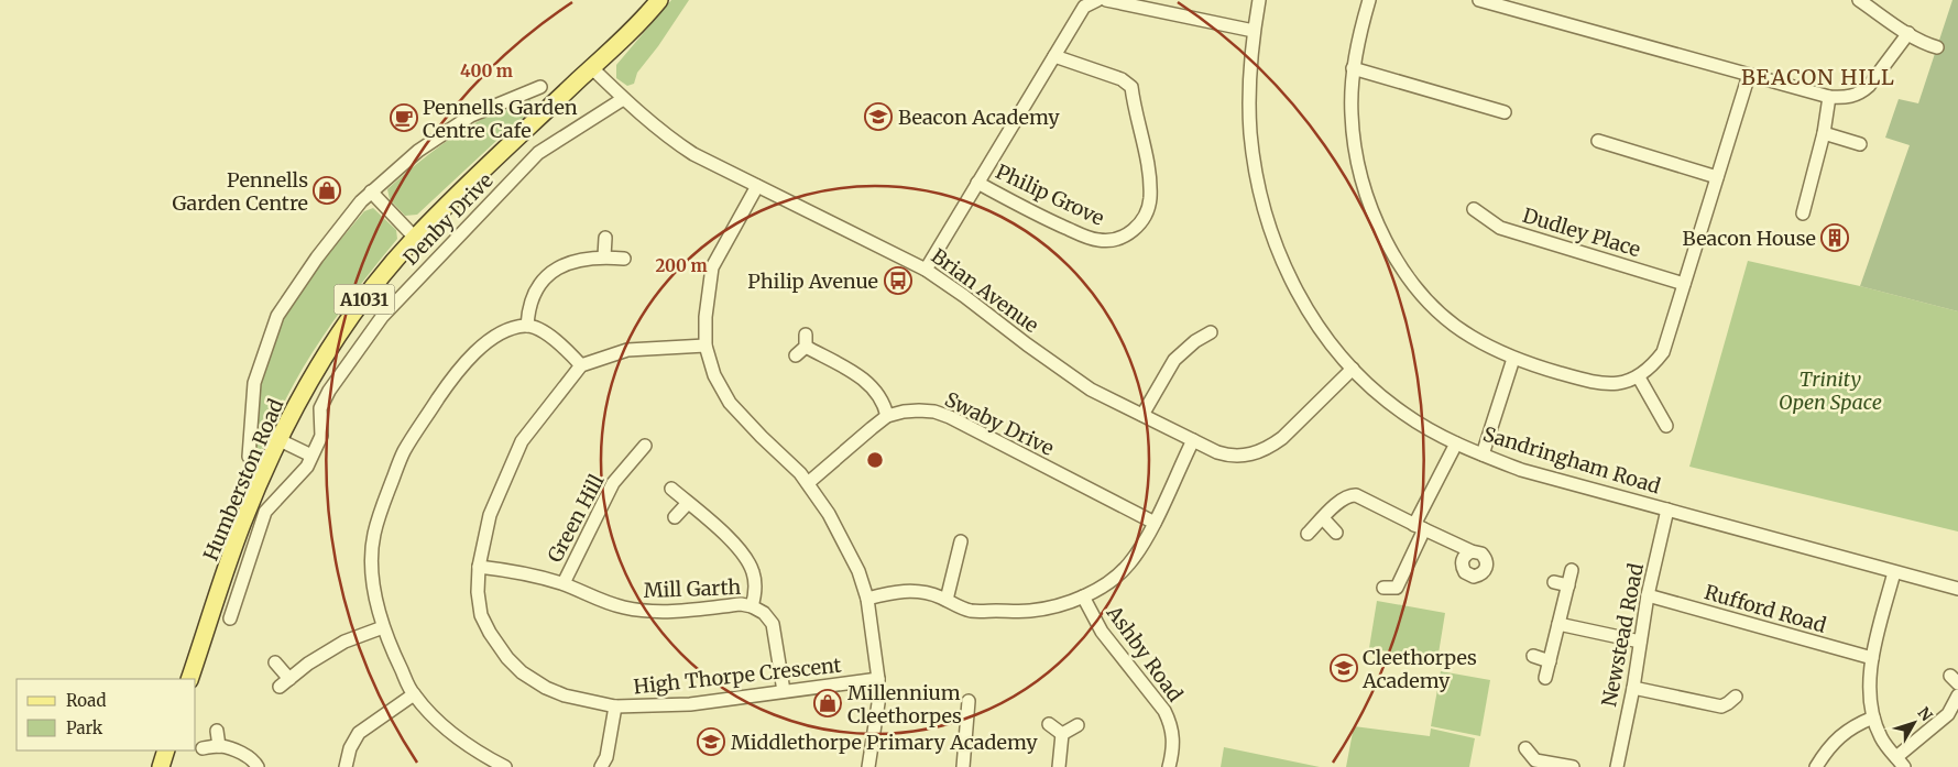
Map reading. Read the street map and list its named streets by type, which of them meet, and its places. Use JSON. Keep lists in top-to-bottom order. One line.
{"streets":{"main road":["A1031","Humberston Road"],"street":["Philip Grove","Denby Drive","Dudley Place","Brian Avenue","Swaby Drive","Sandringham Road","Green Hill","Mill Garth","Rufford Road","Newstead Road","Ashby Road","High Thorpe Crescent"]},"crossings":[["Denby Drive","Brian Avenue"],["Brian Avenue","Sandringham Road"],["Brian Avenue","Humberston Road"],["Sandringham Road","Newstead Road"],["Green Hill","Mill Garth"],["Mill Garth","High Thorpe Crescent"],["Rufford Road","Newstead Road"]],"districts":["BEACON HILL"],"parks":["Trinity Open Space"],"places":{"school or university":["Beacon Academy","Cleethorpes Academy","Middlethorpe Primary Academy"],"cafe":["Pennells Garden Centre Cafe"],"shop":["Pennells Garden Centre","Millennium Cleethorpes"],"building":["Beacon House"],"bus stop":["Philip Avenue"]},"legend":["Road","Park"],"north":"top right","rings":["400 m","200 m"]}
